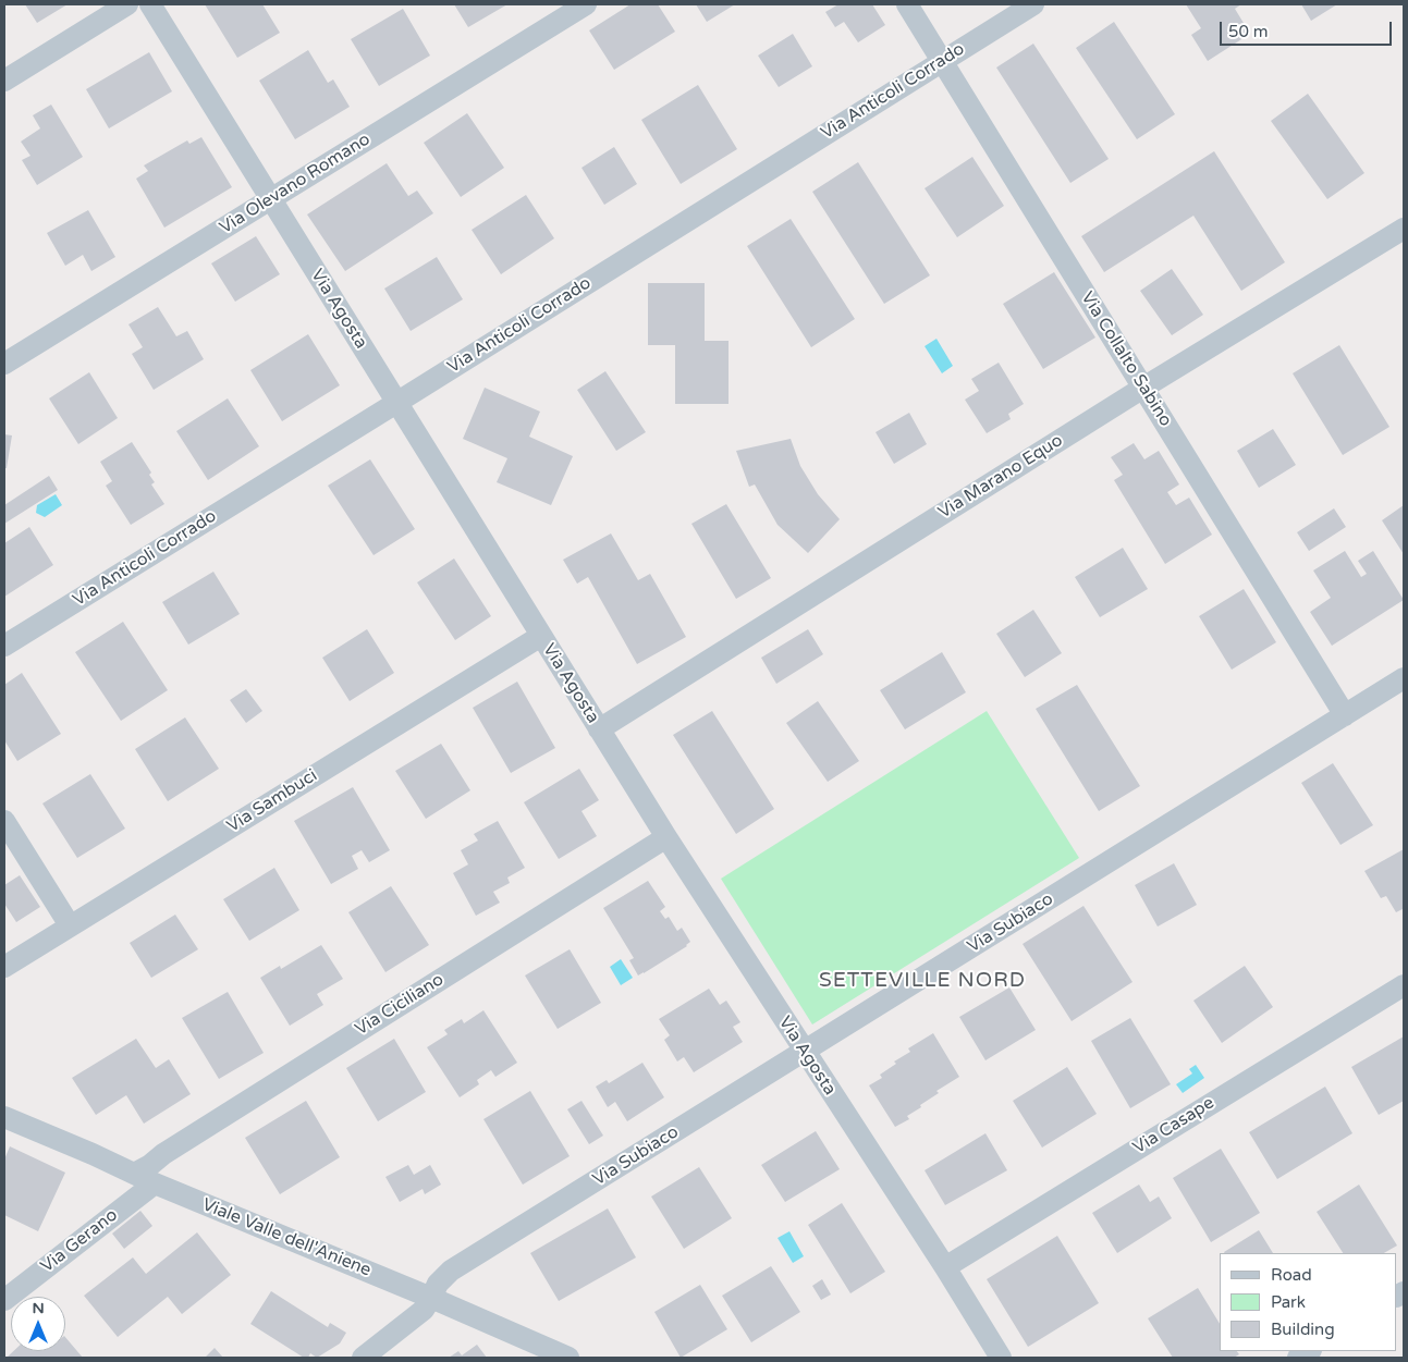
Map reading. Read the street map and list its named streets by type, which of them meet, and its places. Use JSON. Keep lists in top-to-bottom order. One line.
{"streets":{"street":["Via Anticoli Corrado","Via Olevano Romano","Via Agosta","Via Collalto Sabino","Via Marano Equo","Via Sambuci","Via Subiaco","Via Ciciliano","Via Casape","Viale Valle dell'Aniene","Via Gerano"]},"crossings":[["Via Anticoli Corrado","Via Agosta"],["Via Anticoli Corrado","Via Collalto Sabino"],["Via Olevano Romano","Via Agosta"],["Via Agosta","Via Marano Equo"],["Via Agosta","Via Sambuci"],["Via Agosta","Via Subiaco"],["Via Agosta","Via Ciciliano"],["Via Agosta","Via Casape"],["Via Collalto Sabino","Via Marano Equo"],["Via Collalto Sabino","Via Subiaco"],["Via Subiaco","Viale Valle dell'Aniene"],["Via Ciciliano","Viale Valle dell'Aniene"],["Viale Valle dell'Aniene","Via Gerano"]],"districts":["SETTEVILLE NORD"],"legend":["Road","Park","Building"],"scale_bar":"50 m","north":"top"}
